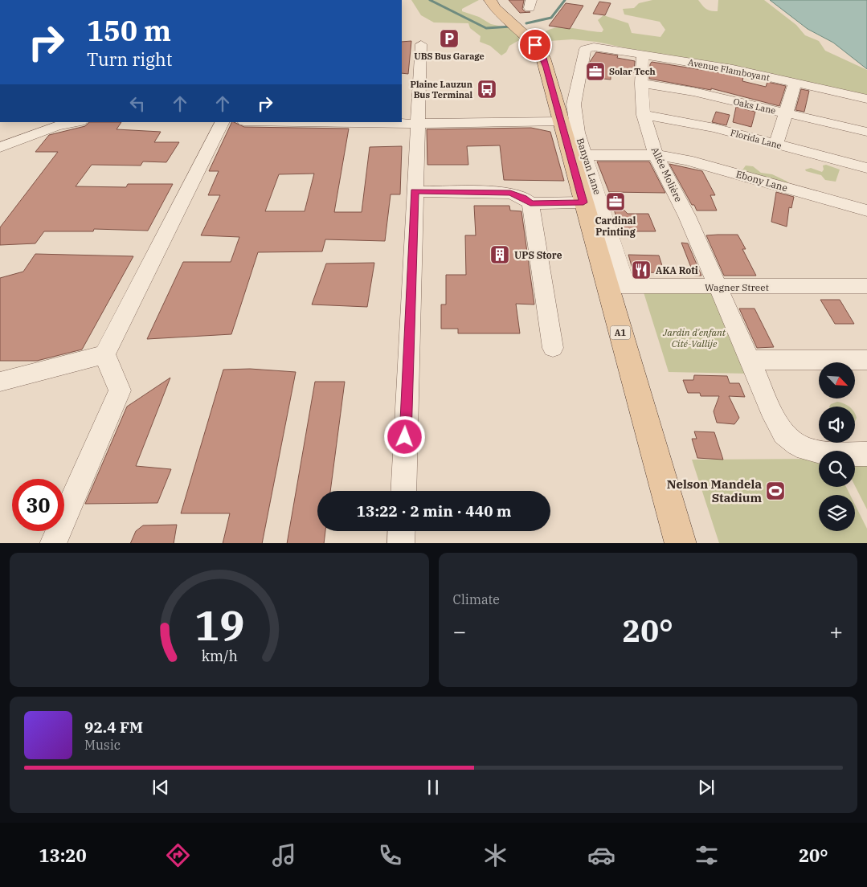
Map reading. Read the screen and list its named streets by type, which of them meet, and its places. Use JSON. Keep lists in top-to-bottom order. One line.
{"streets":{"main road":["A1"],"street":["Avenue Flamboyant","Oaks Lane","Florida Lane","Banyan Lane","Allée Molière","Ebony Lane","Wagner Street"]},"crossings":[["Avenue Flamboyant","Banyan Lane"],["Avenue Flamboyant","Allée Molière"],["Oaks Lane","Allée Molière"],["Florida Lane","Allée Molière"],["Banyan Lane","Ebony Lane"],["Banyan Lane","Wagner Street"],["Banyan Lane","A1"],["Allée Molière","Ebony Lane"],["Allée Molière","Wagner Street"],["Wagner Street","A1"]],"parks":["Jardin d'enfant Cité-Vallije"],"places":{"parking":["UBS Bus Garage"],"office":["Solar Tech","Cardinal Printing"],"bus stop":["Plaine Lauzun Bus Terminal"],"building":["UPS Store"],"restaurant":["AKA Roti"],"sports":["Nelson Mandela Stadium"]},"north":"bottom right","page":{"turn":["150 m","Turn right"],"limit":"30","trip":"13:22 · 2 min · 440 m","tile":"Climate","heat":["−","20°","+"],"song":["92.4 FM","Music"],"tabs":["13:20","20°"],"gauge":["19","km/h"]}}
